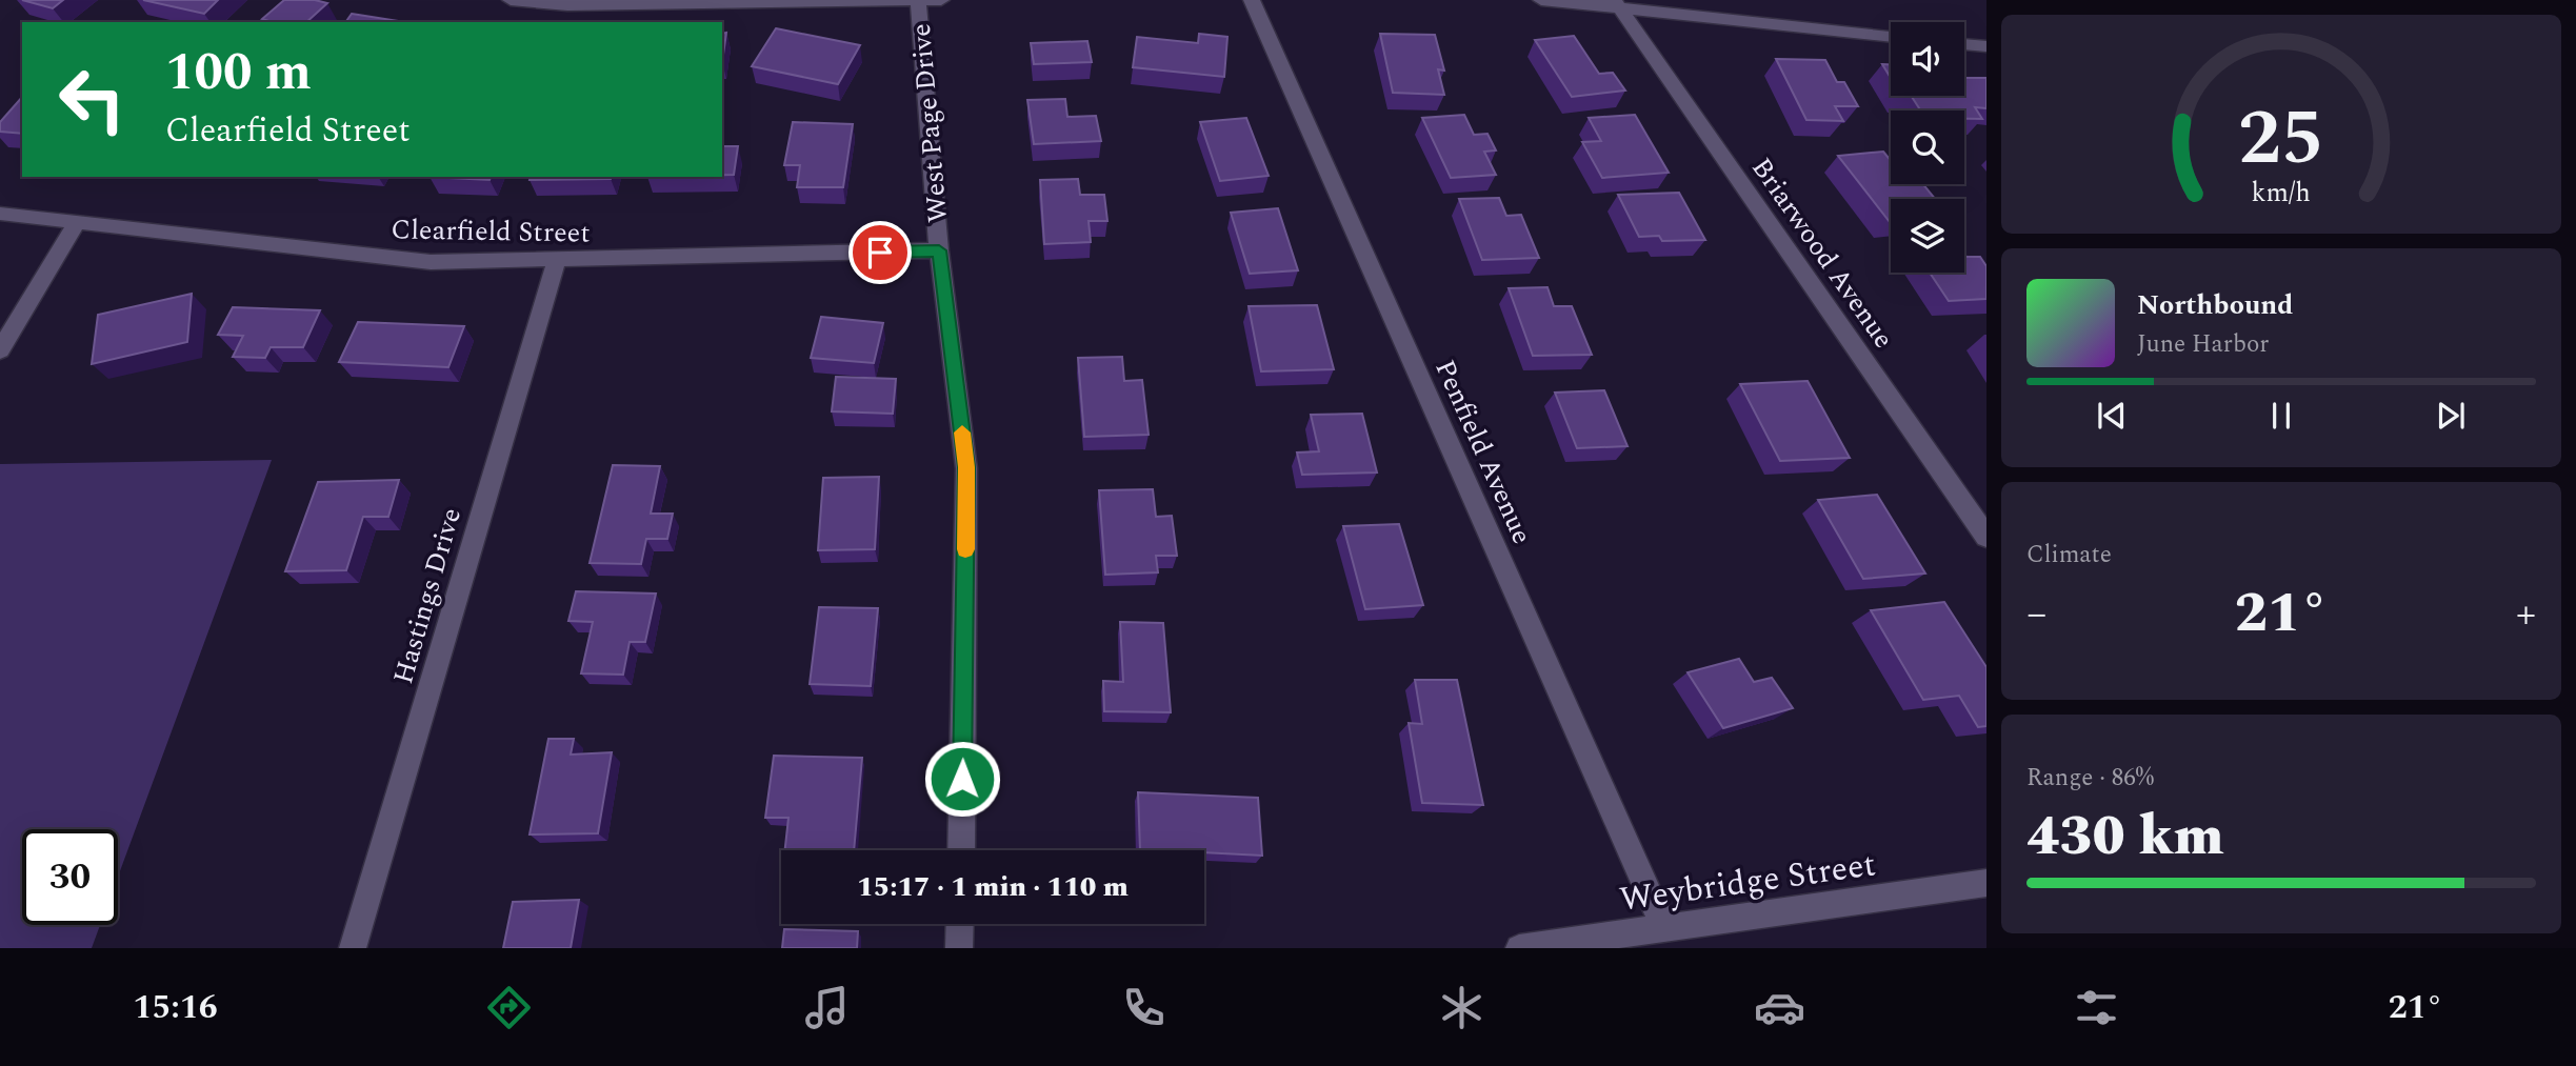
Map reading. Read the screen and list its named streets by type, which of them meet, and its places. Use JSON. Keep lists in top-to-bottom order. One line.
{"streets":{"street":["West Page Drive","Clearfield Street","Briarwood Avenue","Penfield Avenue","Hastings Drive","Weybridge Street"]},"crossings":[["West Page Drive","Clearfield Street"],["Clearfield Street","Hastings Drive"],["Penfield Avenue","Weybridge Street"]],"page":{"turn":["100 m","Clearfield Street"],"song":["Northbound","June Harbor"],"tile":["Climate",["Range · 86%","430 km"]],"heat":["−","21°","+"],"limit":"30","trip":"15:17 · 1 min · 110 m","tabs":["15:16","21°"],"gauge":["25","km/h"]}}
